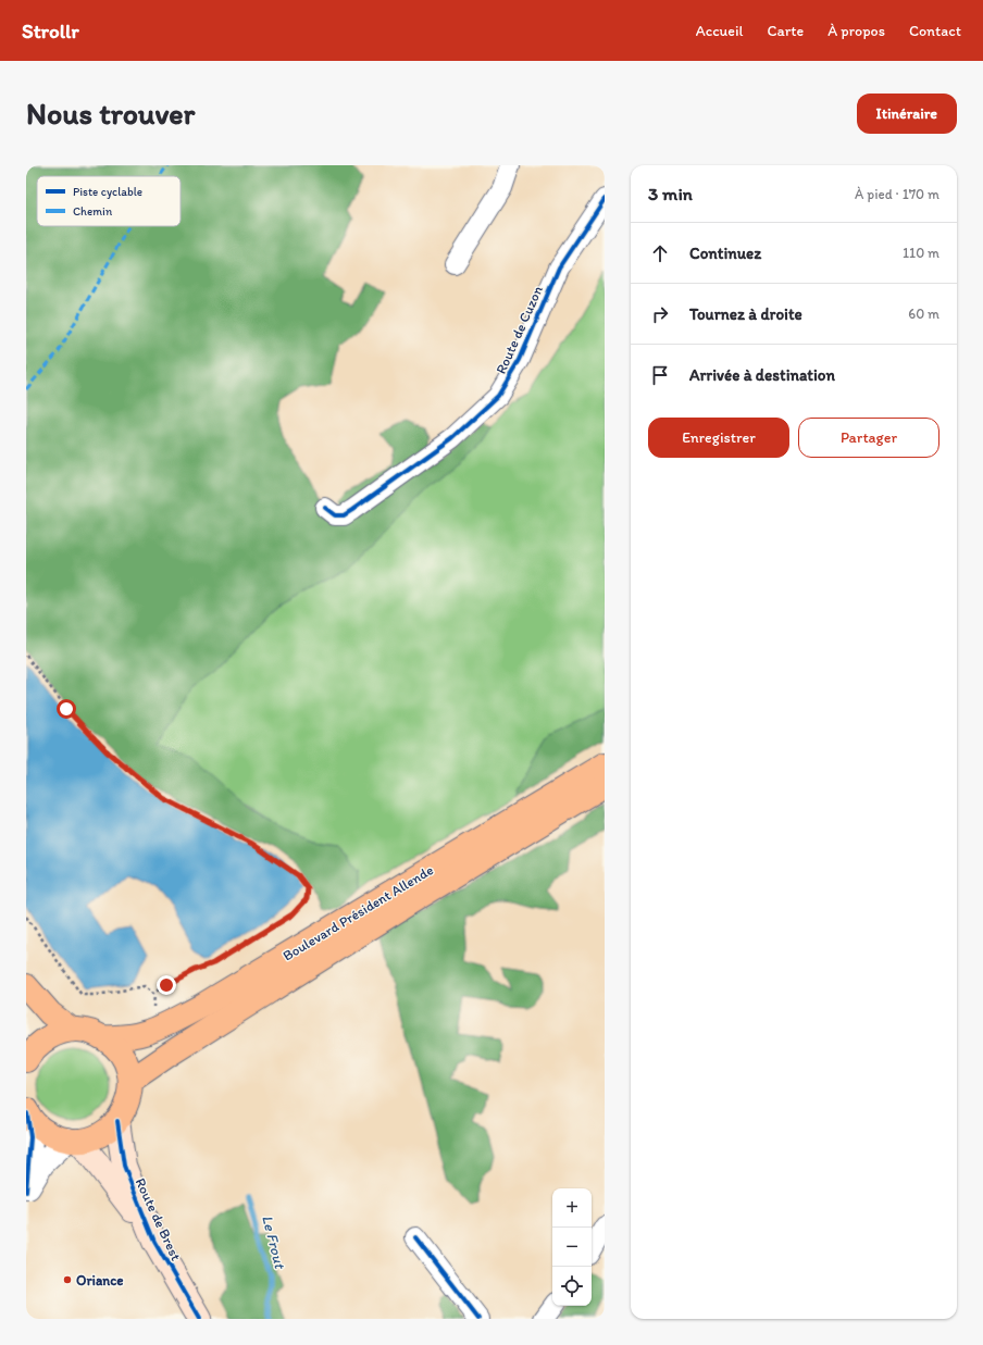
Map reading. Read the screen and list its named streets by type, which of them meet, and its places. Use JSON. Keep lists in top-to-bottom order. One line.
{"streets":{"main road":["Boulevard Président Allende","Route de Brest"],"street":["Route de Cuzon"]},"water":["Le Frout"],"places":["Oriance"],"legend":["Piste cyclable","Chemin"],"page":{"header":"Strollr","nav":["Accueil","Carte","À propos","Contact"],"buttons":["Itinéraire",["Enregistrer","Partager"]],"title":"Nous trouver","heading":["3 min","À pied · 170 m"],"list":[["Continuez","110 m"],["Tournez à droite","60 m"],"Arrivée à destination"],"map_buttons":["+","−"]}}
